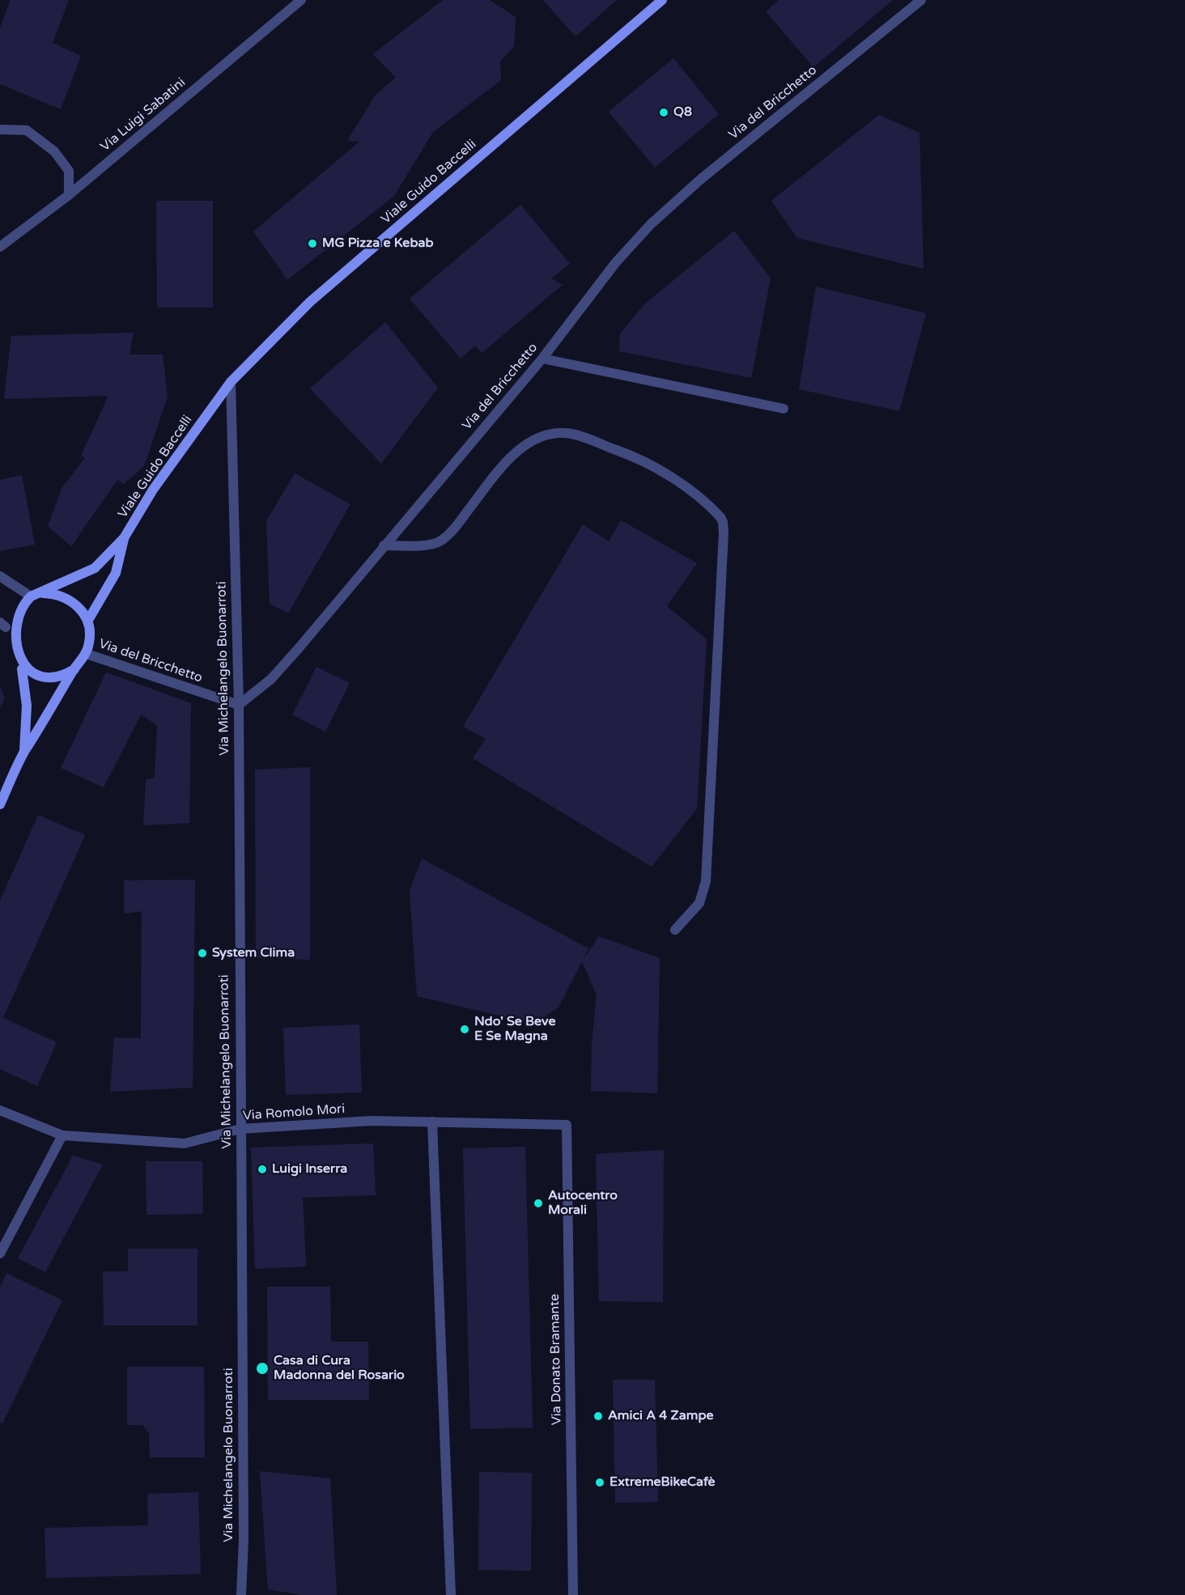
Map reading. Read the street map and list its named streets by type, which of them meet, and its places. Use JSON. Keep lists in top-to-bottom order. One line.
{"streets":{"main road":["Viale Guido Baccelli"],"street":["Via del Bricchetto","Via Luigi Sabatini","Via Michelangelo Buonarroti","Via Romolo Mori","Via Donato Bramante"]},"crossings":[["Via del Bricchetto","Viale Guido Baccelli"],["Via del Bricchetto","Via Michelangelo Buonarroti"],["Viale Guido Baccelli","Via Michelangelo Buonarroti"],["Via Michelangelo Buonarroti","Via Romolo Mori"],["Via Romolo Mori","Via Donato Bramante"]],"places":["Q8","MG Pizza e Kebab","System Clima","Ndo' Se Beve E Se Magna","Luigi Inserra","Autocentro Morali","Casa di Cura Madonna del Rosario","Amici A 4 Zampe","ExtremeBikeCafè"]}
